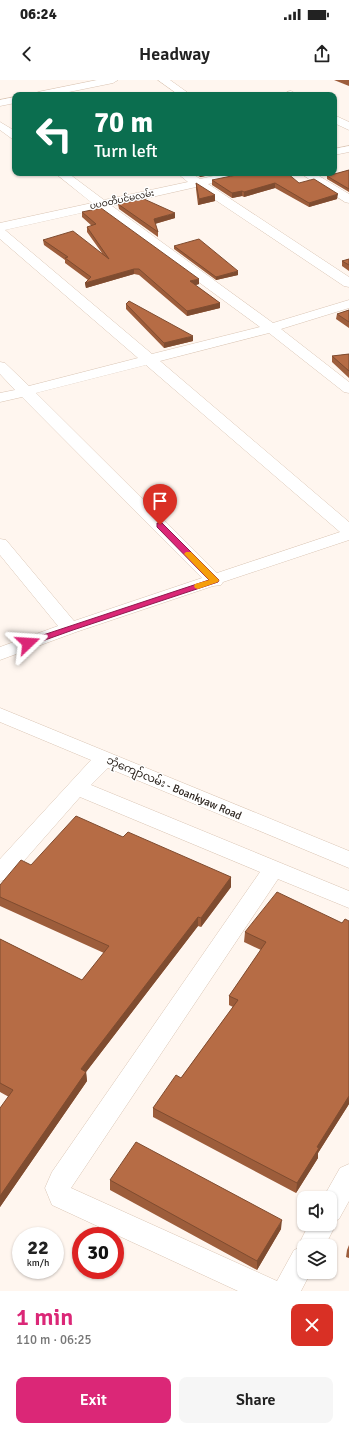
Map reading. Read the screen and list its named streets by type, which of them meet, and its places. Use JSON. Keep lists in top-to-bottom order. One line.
{"streets":{"street":["ပပဝတီပင်မလမ်း","ဘုံကျော်လမ်း - Boankyaw Road"]},"page":{"status":"06:24","header":"Headway","turn":["70 m","Turn left"],"speed":"22 km/h","limit":"30","heading":["1 min","110 m · 06:25"],"buttons":["Exit","Share"]}}
